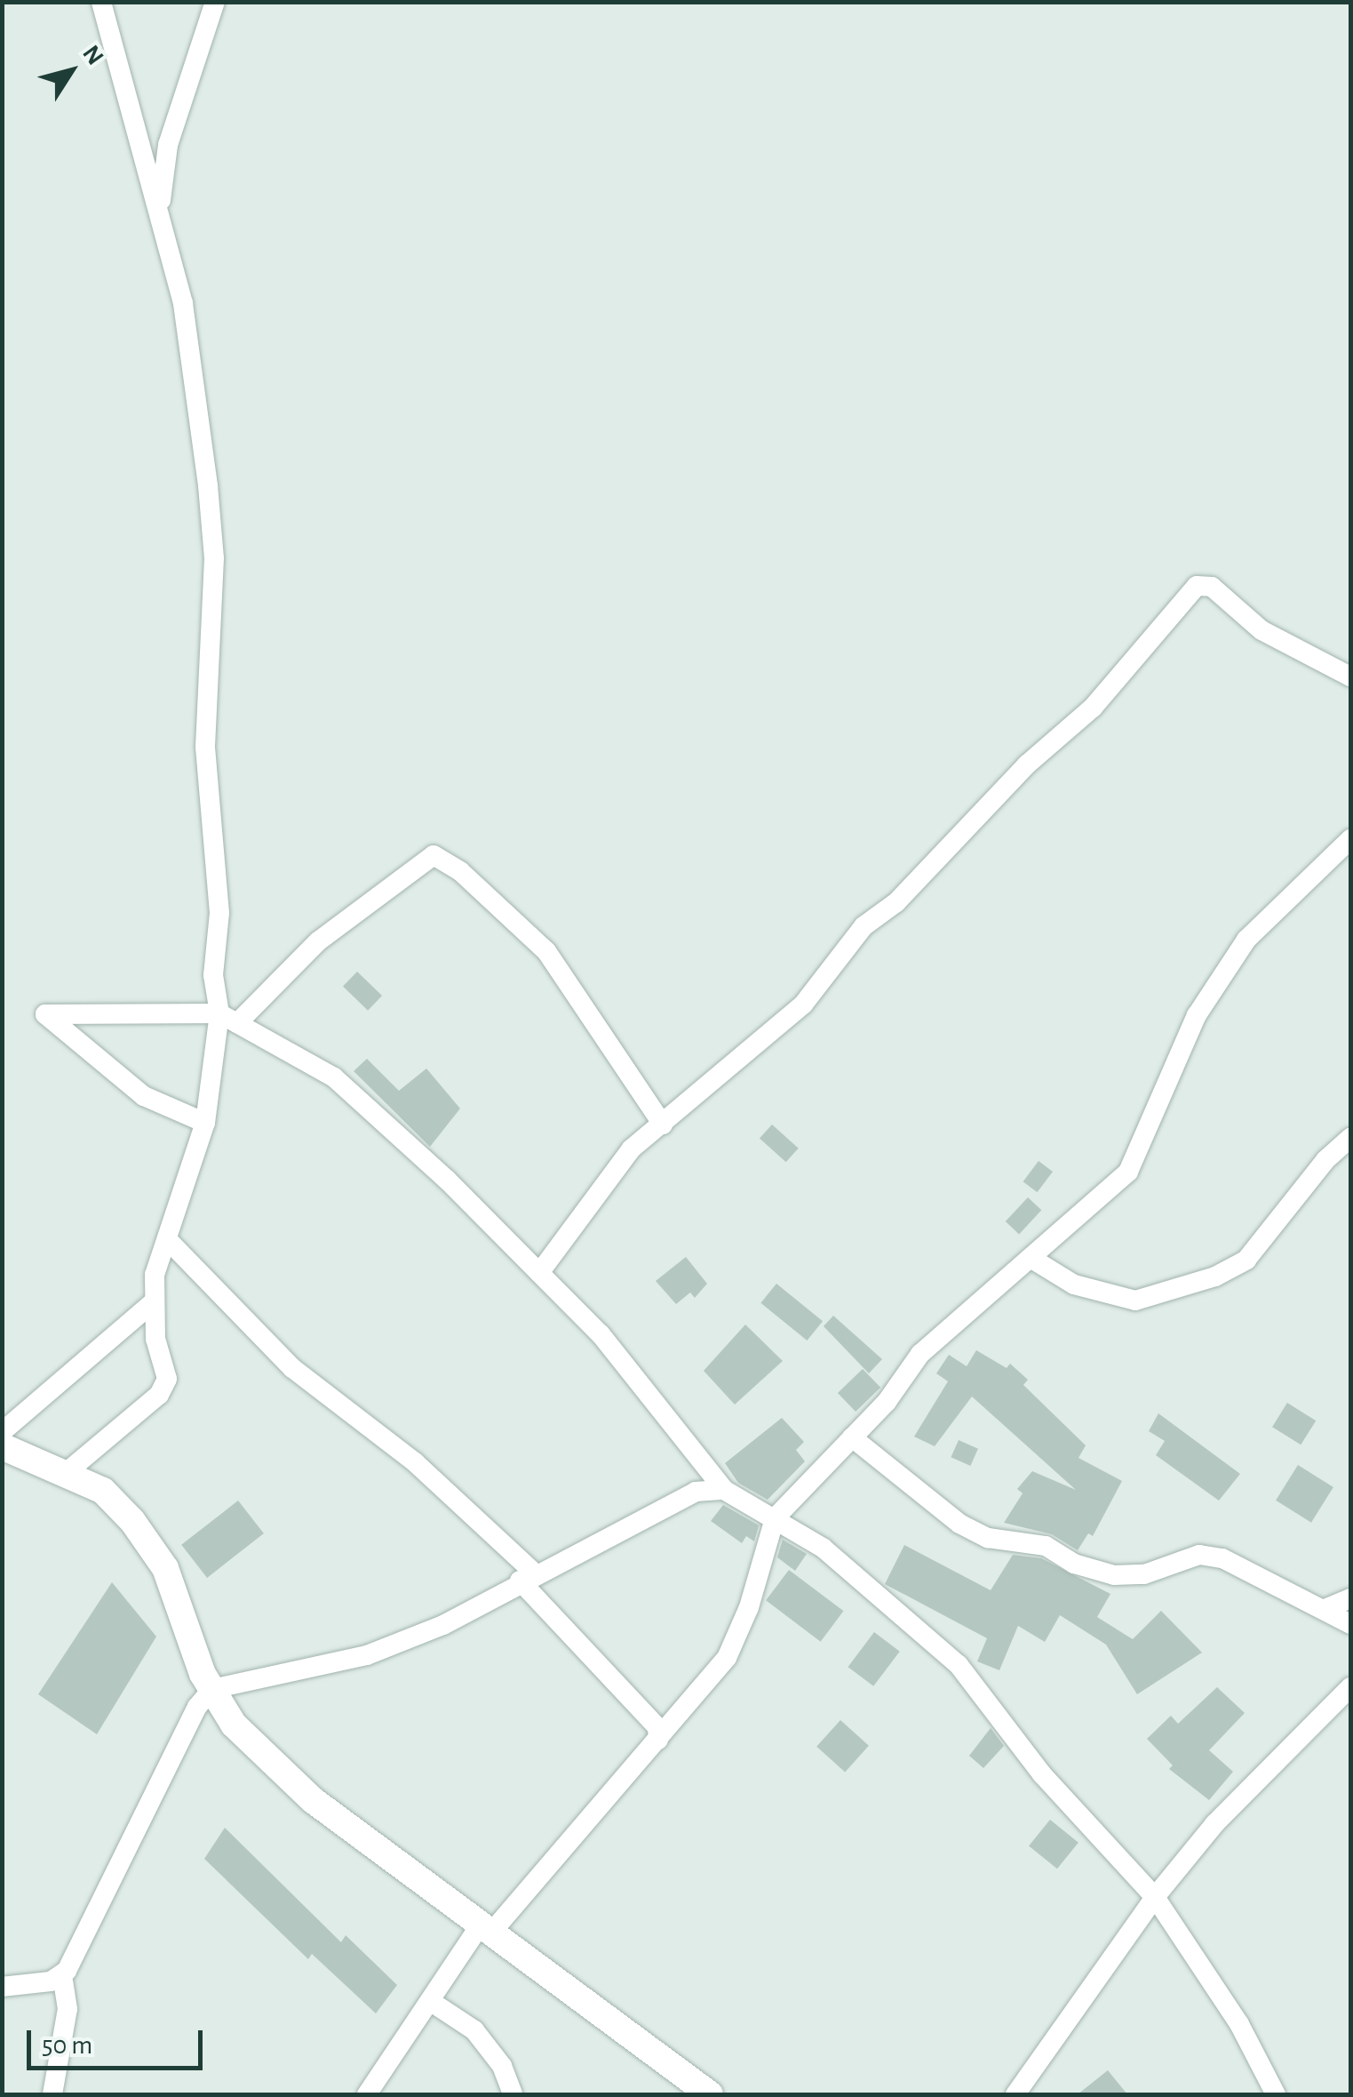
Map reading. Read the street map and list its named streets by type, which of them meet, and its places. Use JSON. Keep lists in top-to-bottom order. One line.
{"scale_bar":"50 m","north":"top right"}
